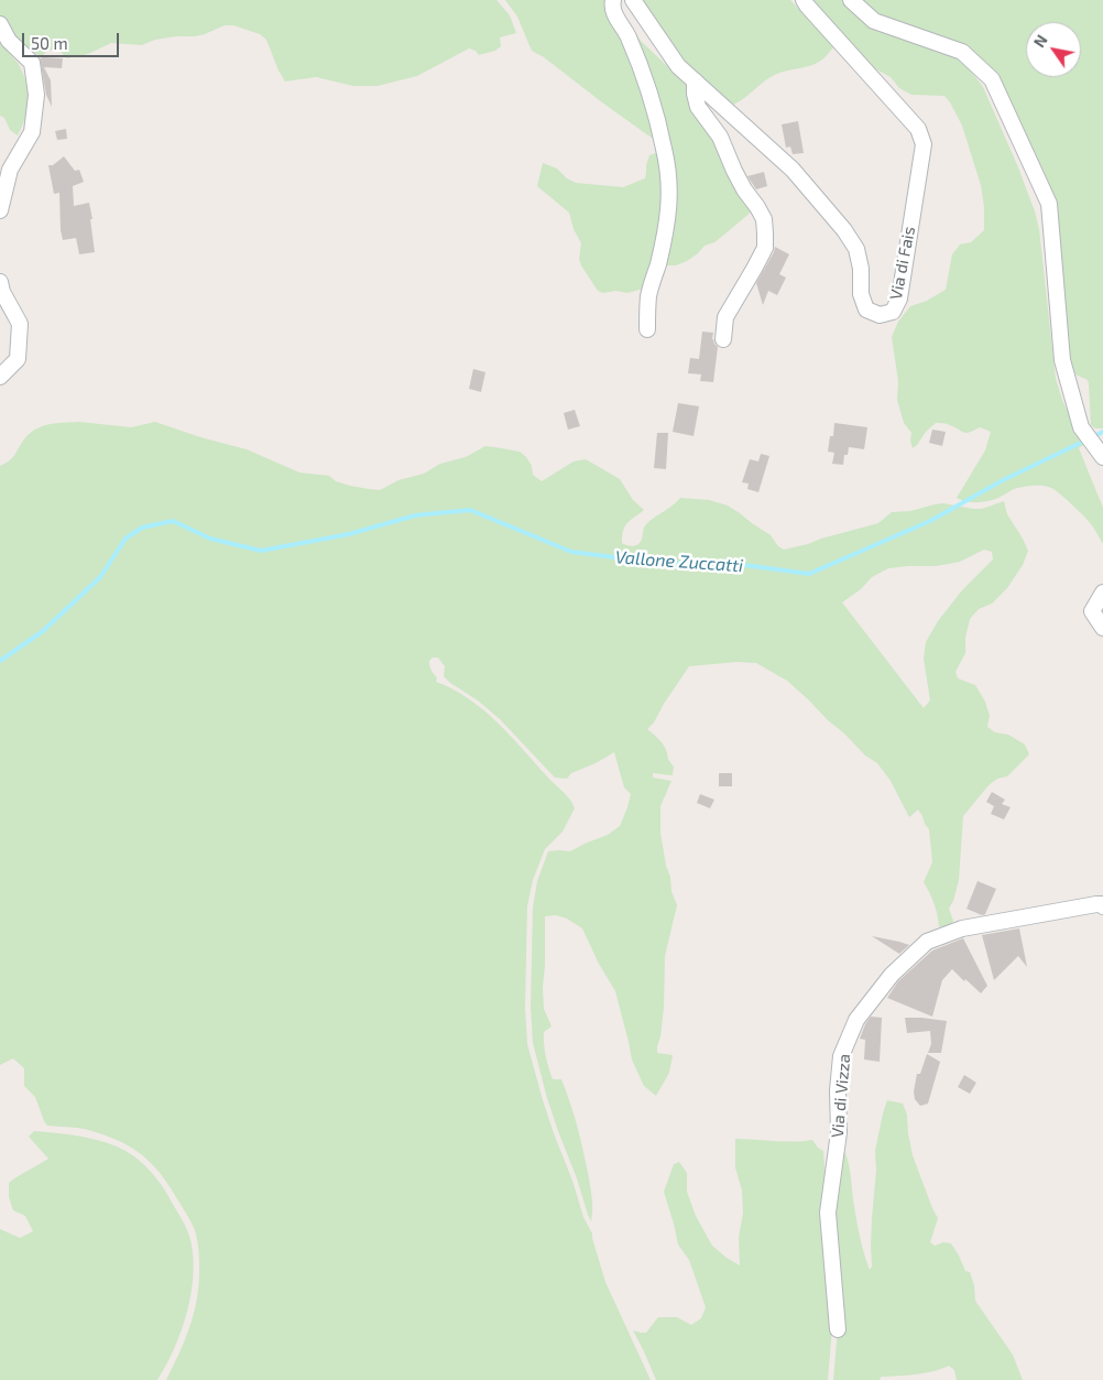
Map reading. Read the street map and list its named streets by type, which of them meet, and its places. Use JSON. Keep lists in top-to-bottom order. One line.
{"streets":{"street":["Via di Fais","Via di Vizza"]},"water":["Vallone Zuccatti"],"scale_bar":"50 m","north":"top left"}
